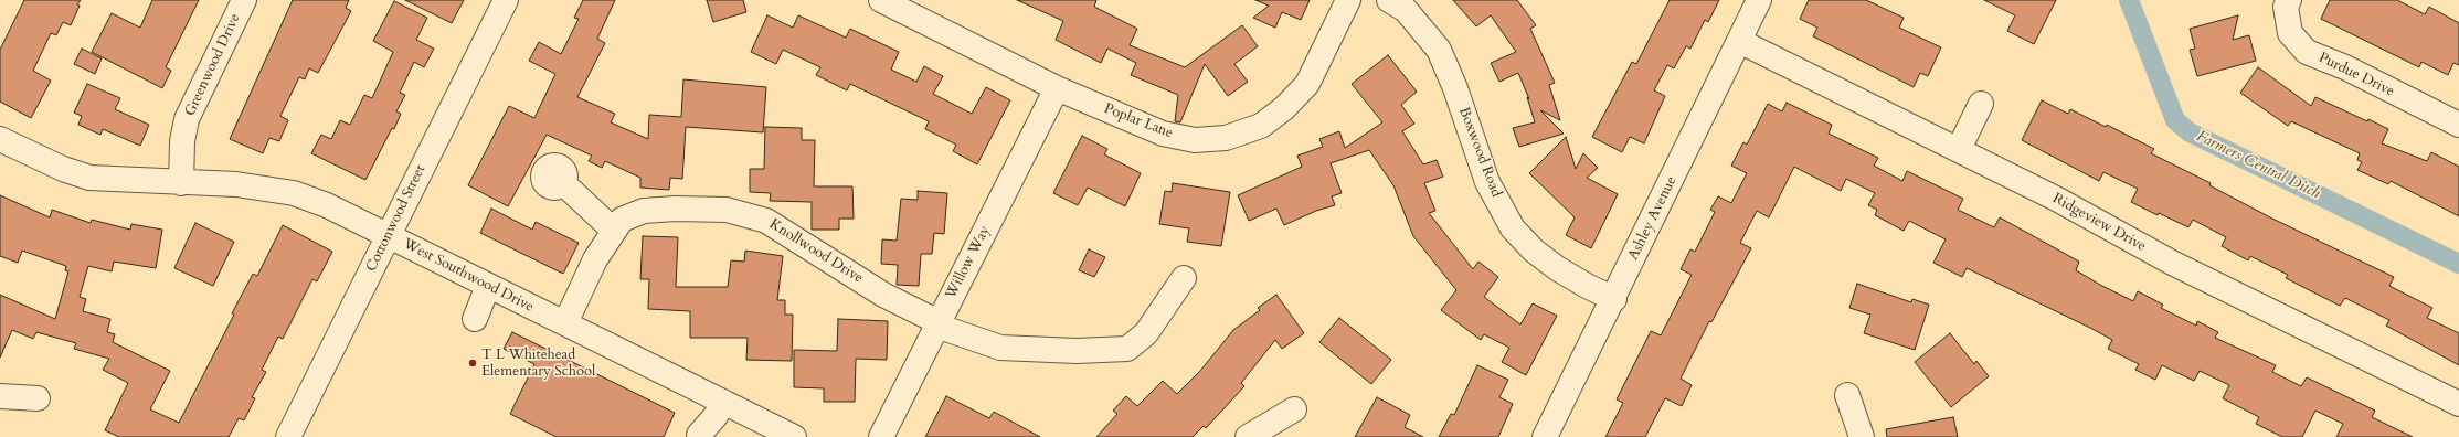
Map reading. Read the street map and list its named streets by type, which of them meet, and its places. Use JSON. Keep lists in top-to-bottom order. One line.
{"streets":{"street":["Greenwood Drive","Purdue Drive","Poplar Lane","Boxwood Road","Cottonwood Street","Ashley Avenue","Ridgeview Drive","Knollwood Drive","Willow Way","West Southwood Drive"]},"crossings":[["Greenwood Drive","West Southwood Drive"],["Poplar Lane","Willow Way"],["Boxwood Road","Ashley Avenue"],["Cottonwood Street","West Southwood Drive"],["Ashley Avenue","Ridgeview Drive"],["Knollwood Drive","Willow Way"],["Knollwood Drive","West Southwood Drive"]],"water":["Farmers Central Ditch"],"places":["T L Whitehead Elementary School"]}
